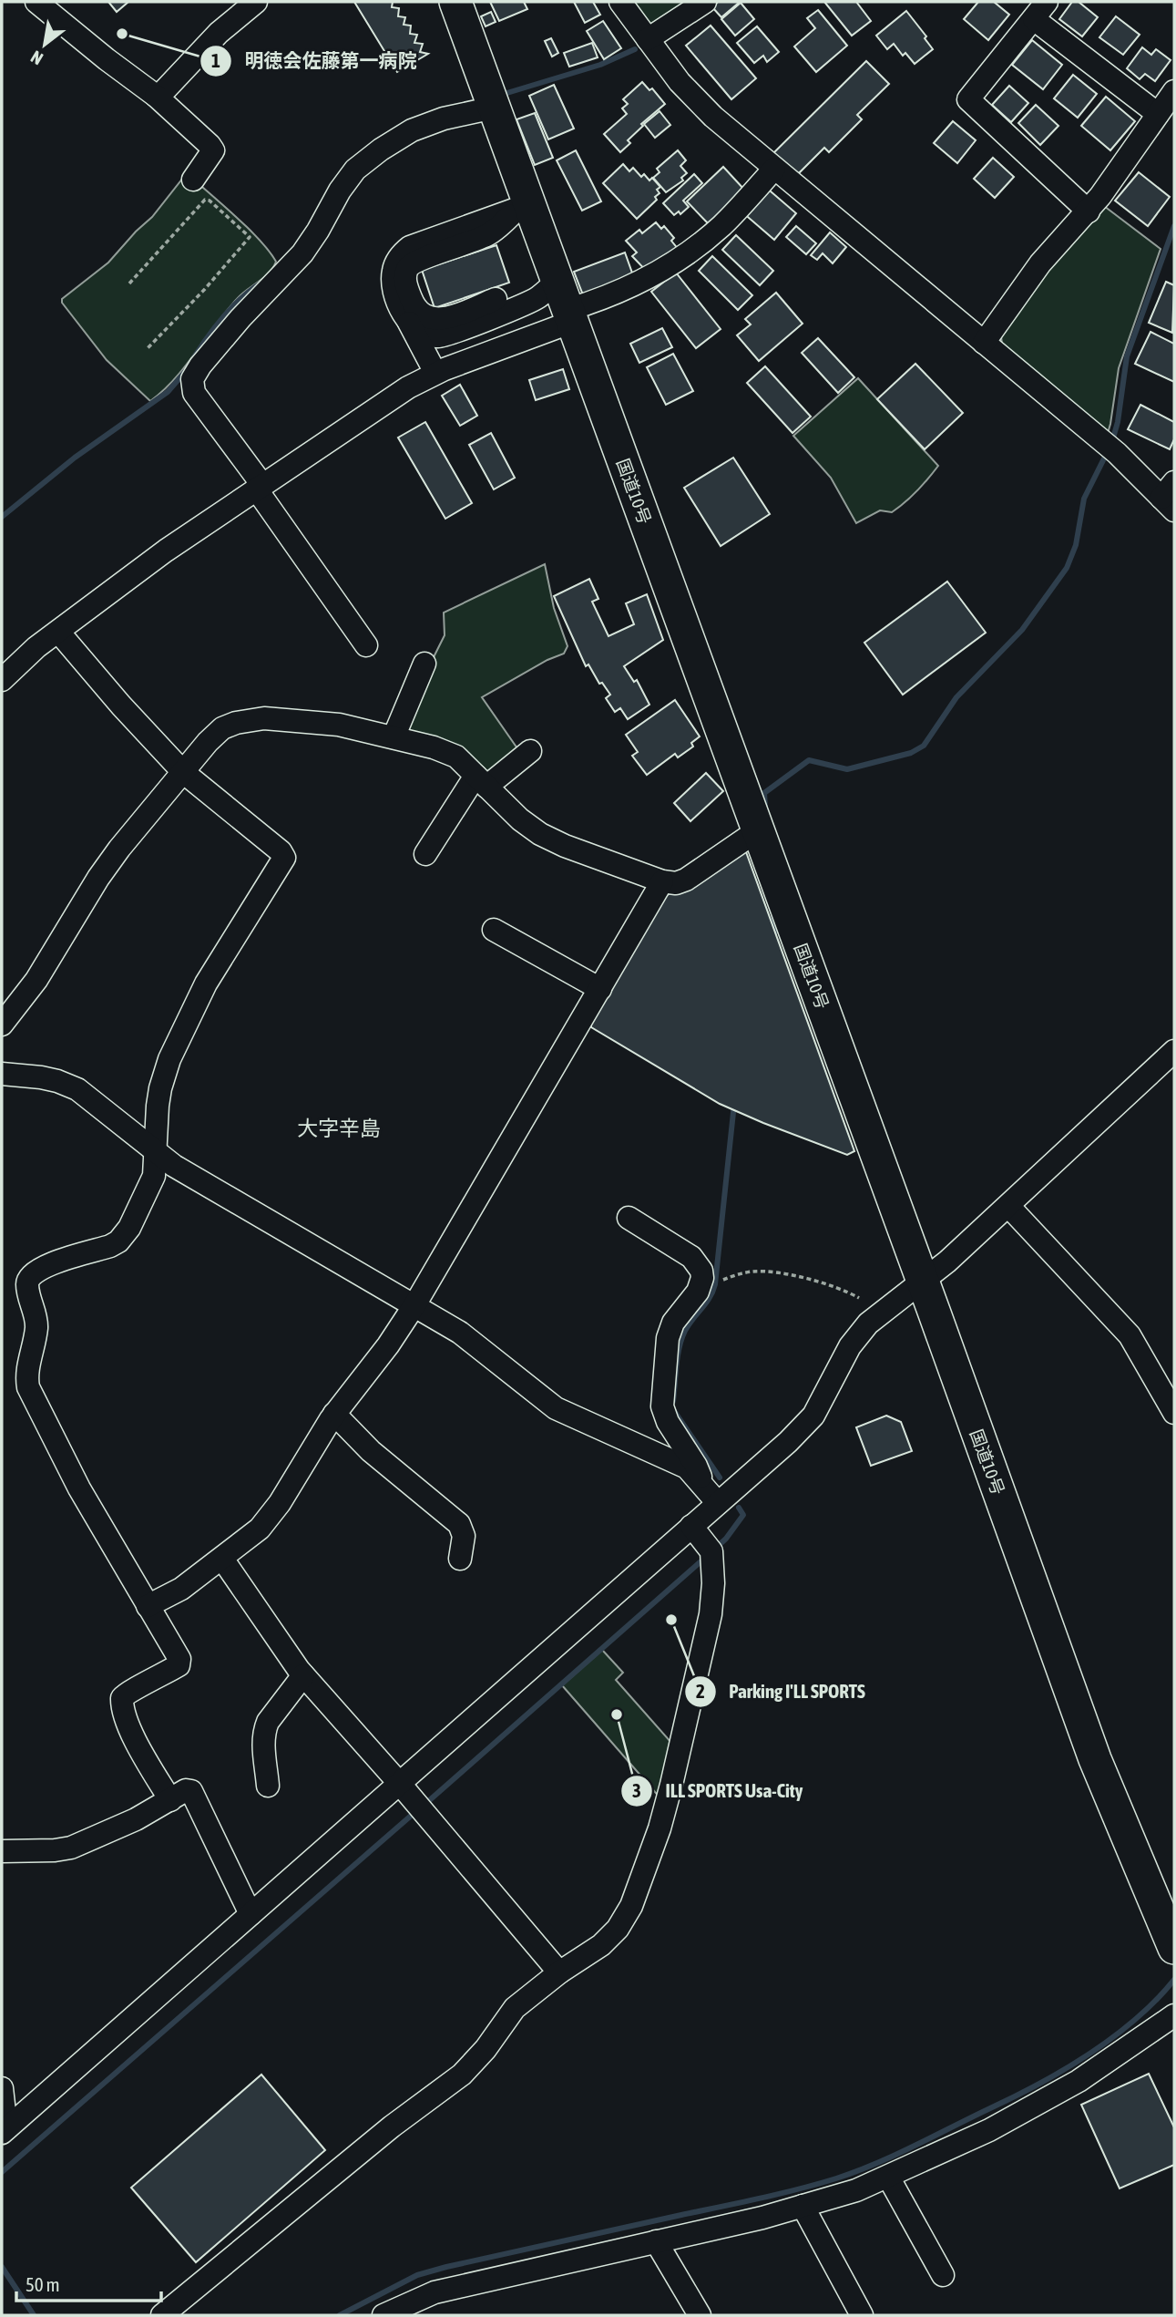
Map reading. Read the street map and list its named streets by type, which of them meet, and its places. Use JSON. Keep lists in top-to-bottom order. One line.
{"streets":{"highway":["国道10号"]},"districts":["大字辛島"],"places":["明徳会佐藤第一病院","Parking I'LL SPORTS","ILL SPORTS Usa-City"],"scale_bar":"50 m","north":"bottom left"}
